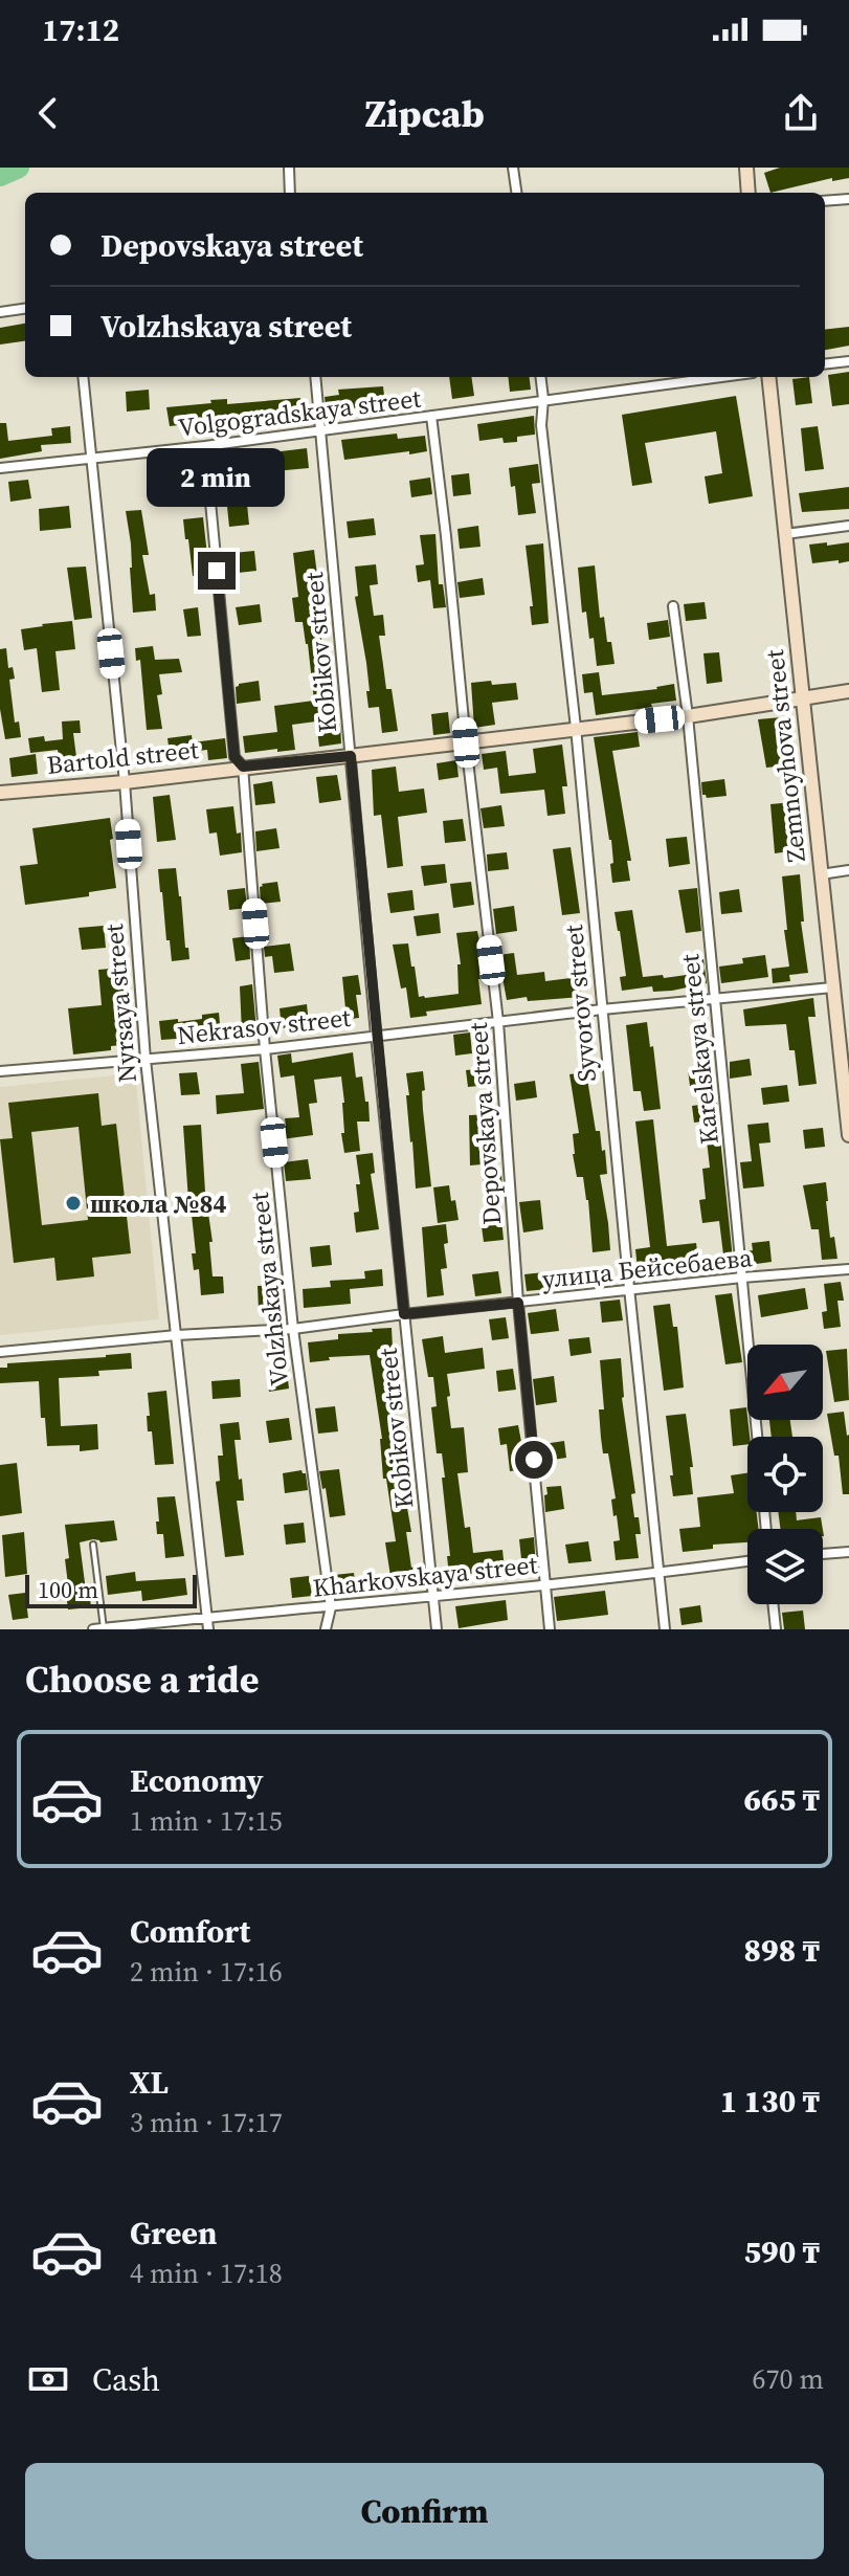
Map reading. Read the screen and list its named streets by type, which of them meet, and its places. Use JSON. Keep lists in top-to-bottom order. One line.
{"streets":{"street":["Volgogradskaya street","Kobikov street","Zemnoyhova street","Bartold street","Nyrsaya street","Syvorov street","Nekrasov street","Karelskaya street","Depovskaya street","улица Бейсебаева","Volzhskaya street","Kharkovskaya street"]},"crossings":[["Volgogradskaya street","Kobikov street"],["Volgogradskaya street","Nyrsaya street"],["Volgogradskaya street","Syvorov street"],["Volgogradskaya street","Depovskaya street"],["Volgogradskaya street","Volzhskaya street"],["Kobikov street","Bartold street"],["Kobikov street","Nekrasov street"],["Kobikov street","улица Бейсебаева"],["Kobikov street","Kharkovskaya street"],["Zemnoyhova street","Bartold street"],["Zemnoyhova street","Nekrasov street"],["Bartold street","Nyrsaya street"],["Bartold street","Syvorov street"],["Bartold street","Karelskaya street"],["Bartold street","Depovskaya street"],["Bartold street","Volzhskaya street"],["Nyrsaya street","Nekrasov street"],["Nyrsaya street","улица Бейсебаева"],["Nyrsaya street","Kharkovskaya street"],["Syvorov street","Nekrasov street"],["Syvorov street","улица Бейсебаева"],["Syvorov street","Kharkovskaya street"],["Nekrasov street","Karelskaya street"],["Nekrasov street","Depovskaya street"],["Nekrasov street","Volzhskaya street"],["Karelskaya street","улица Бейсебаева"],["Depovskaya street","улица Бейсебаева"],["Depovskaya street","Kharkovskaya street"],["улица Бейсебаева","Volzhskaya street"],["Volzhskaya street","Kharkovskaya street"]],"places":["школа №84"],"scale_bar":"100 m","north":"bottom left","page":{"status":"17:12","header":"Zipcab","banner":["Depovskaya street","Volzhskaya street"],"bubble":"2 min","scale":"100 m","heading":"Choose a ride","list":[{"name":"Economy","note":"1 min · 17:15","value":"665 ₸"},{"name":"Comfort","note":"2 min · 17:16","value":"898 ₸"},{"name":"XL","note":"3 min · 17:17","value":"1 130 ₸"},{"name":"Green","note":"4 min · 17:18","value":"590 ₸"}],"pay":["Cash","670 m"],"buttons":"Confirm"}}
